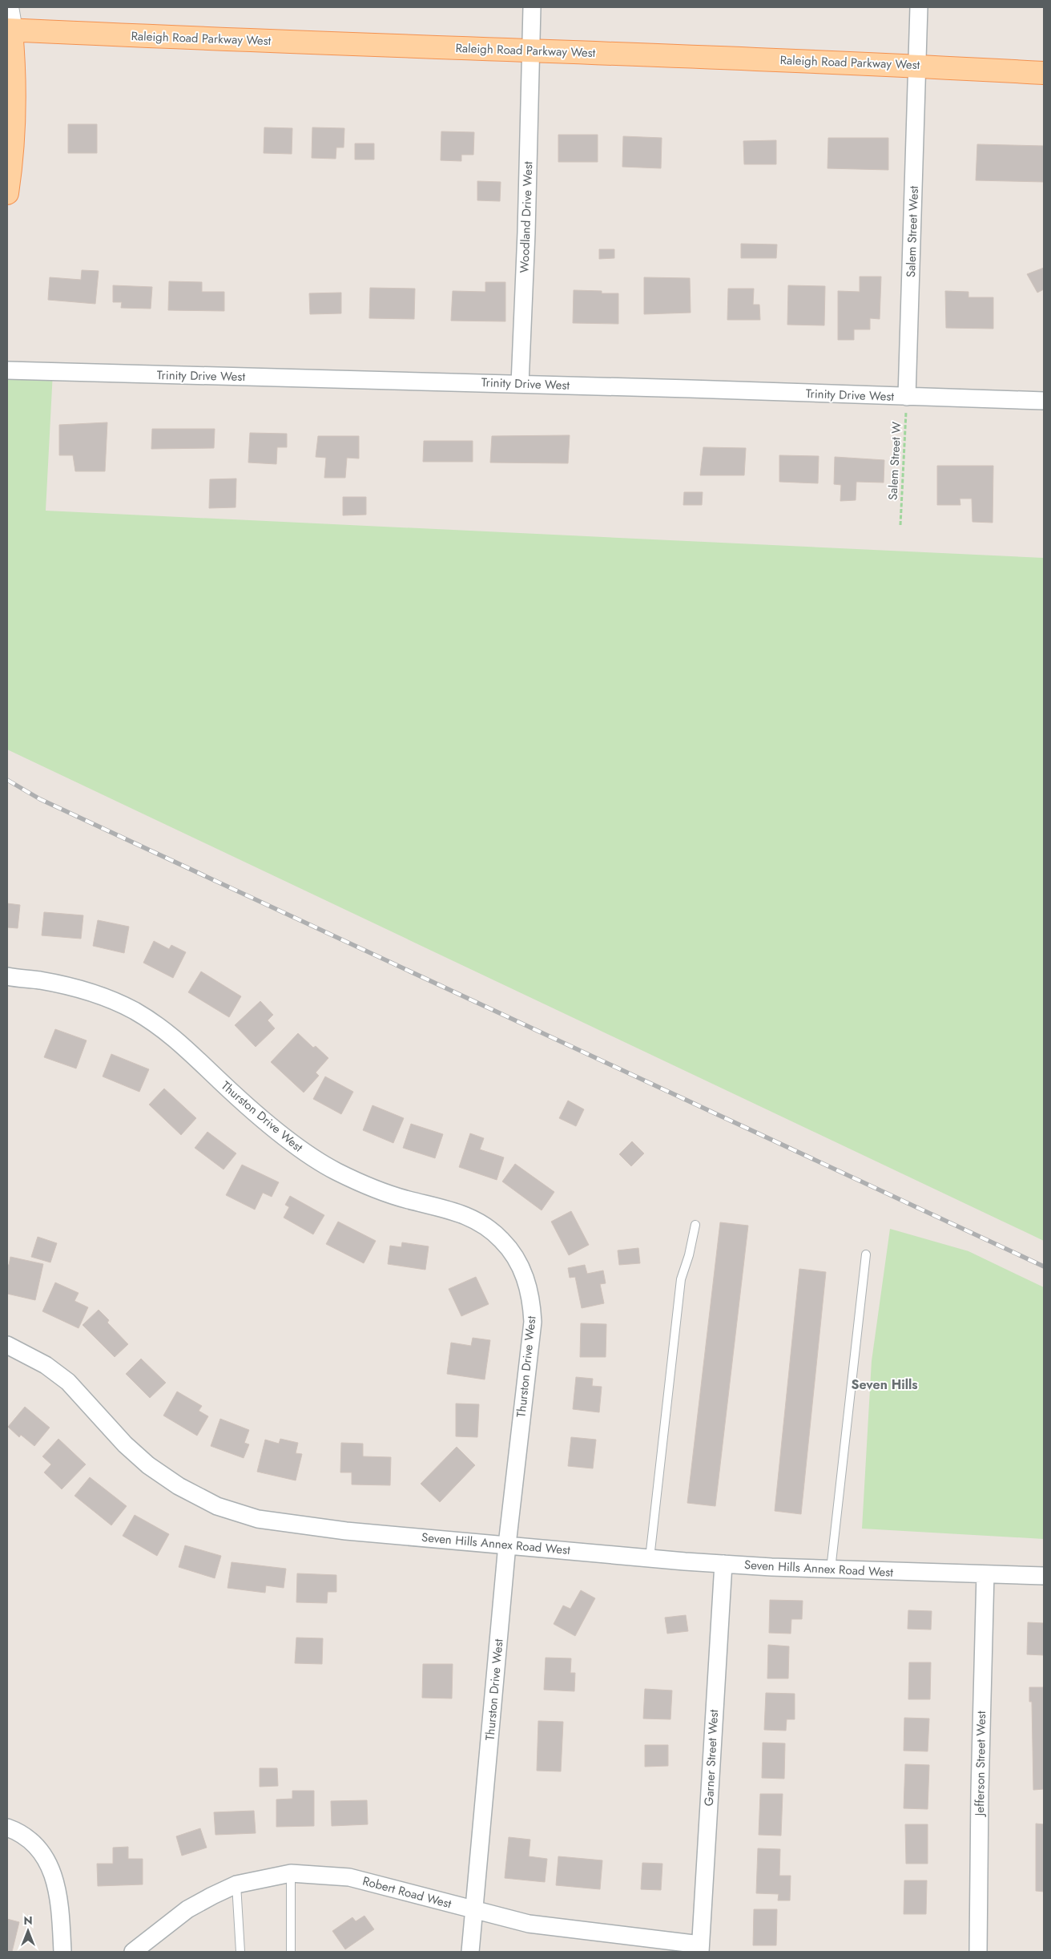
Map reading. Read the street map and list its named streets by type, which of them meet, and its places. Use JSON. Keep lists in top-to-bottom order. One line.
{"streets":{"main road":["Raleigh Road Parkway West"],"street":["Woodland Drive West","Salem Street West","Trinity Drive West","Thurston Drive West","Seven Hills Annex Road West","Garner Street West","Jefferson Street West","Robert Road West"],"path":["Salem Street W"]},"crossings":[["Raleigh Road Parkway West","Woodland Drive West"],["Raleigh Road Parkway West","Salem Street West"],["Woodland Drive West","Trinity Drive West"],["Salem Street West","Trinity Drive West"],["Salem Street West","Salem Street W"],["Trinity Drive West","Salem Street W"],["Thurston Drive West","Seven Hills Annex Road West"],["Thurston Drive West","Robert Road West"],["Seven Hills Annex Road West","Garner Street West"],["Seven Hills Annex Road West","Jefferson Street West"],["Garner Street West","Robert Road West"]],"districts":["Seven Hills"],"north":"top"}
